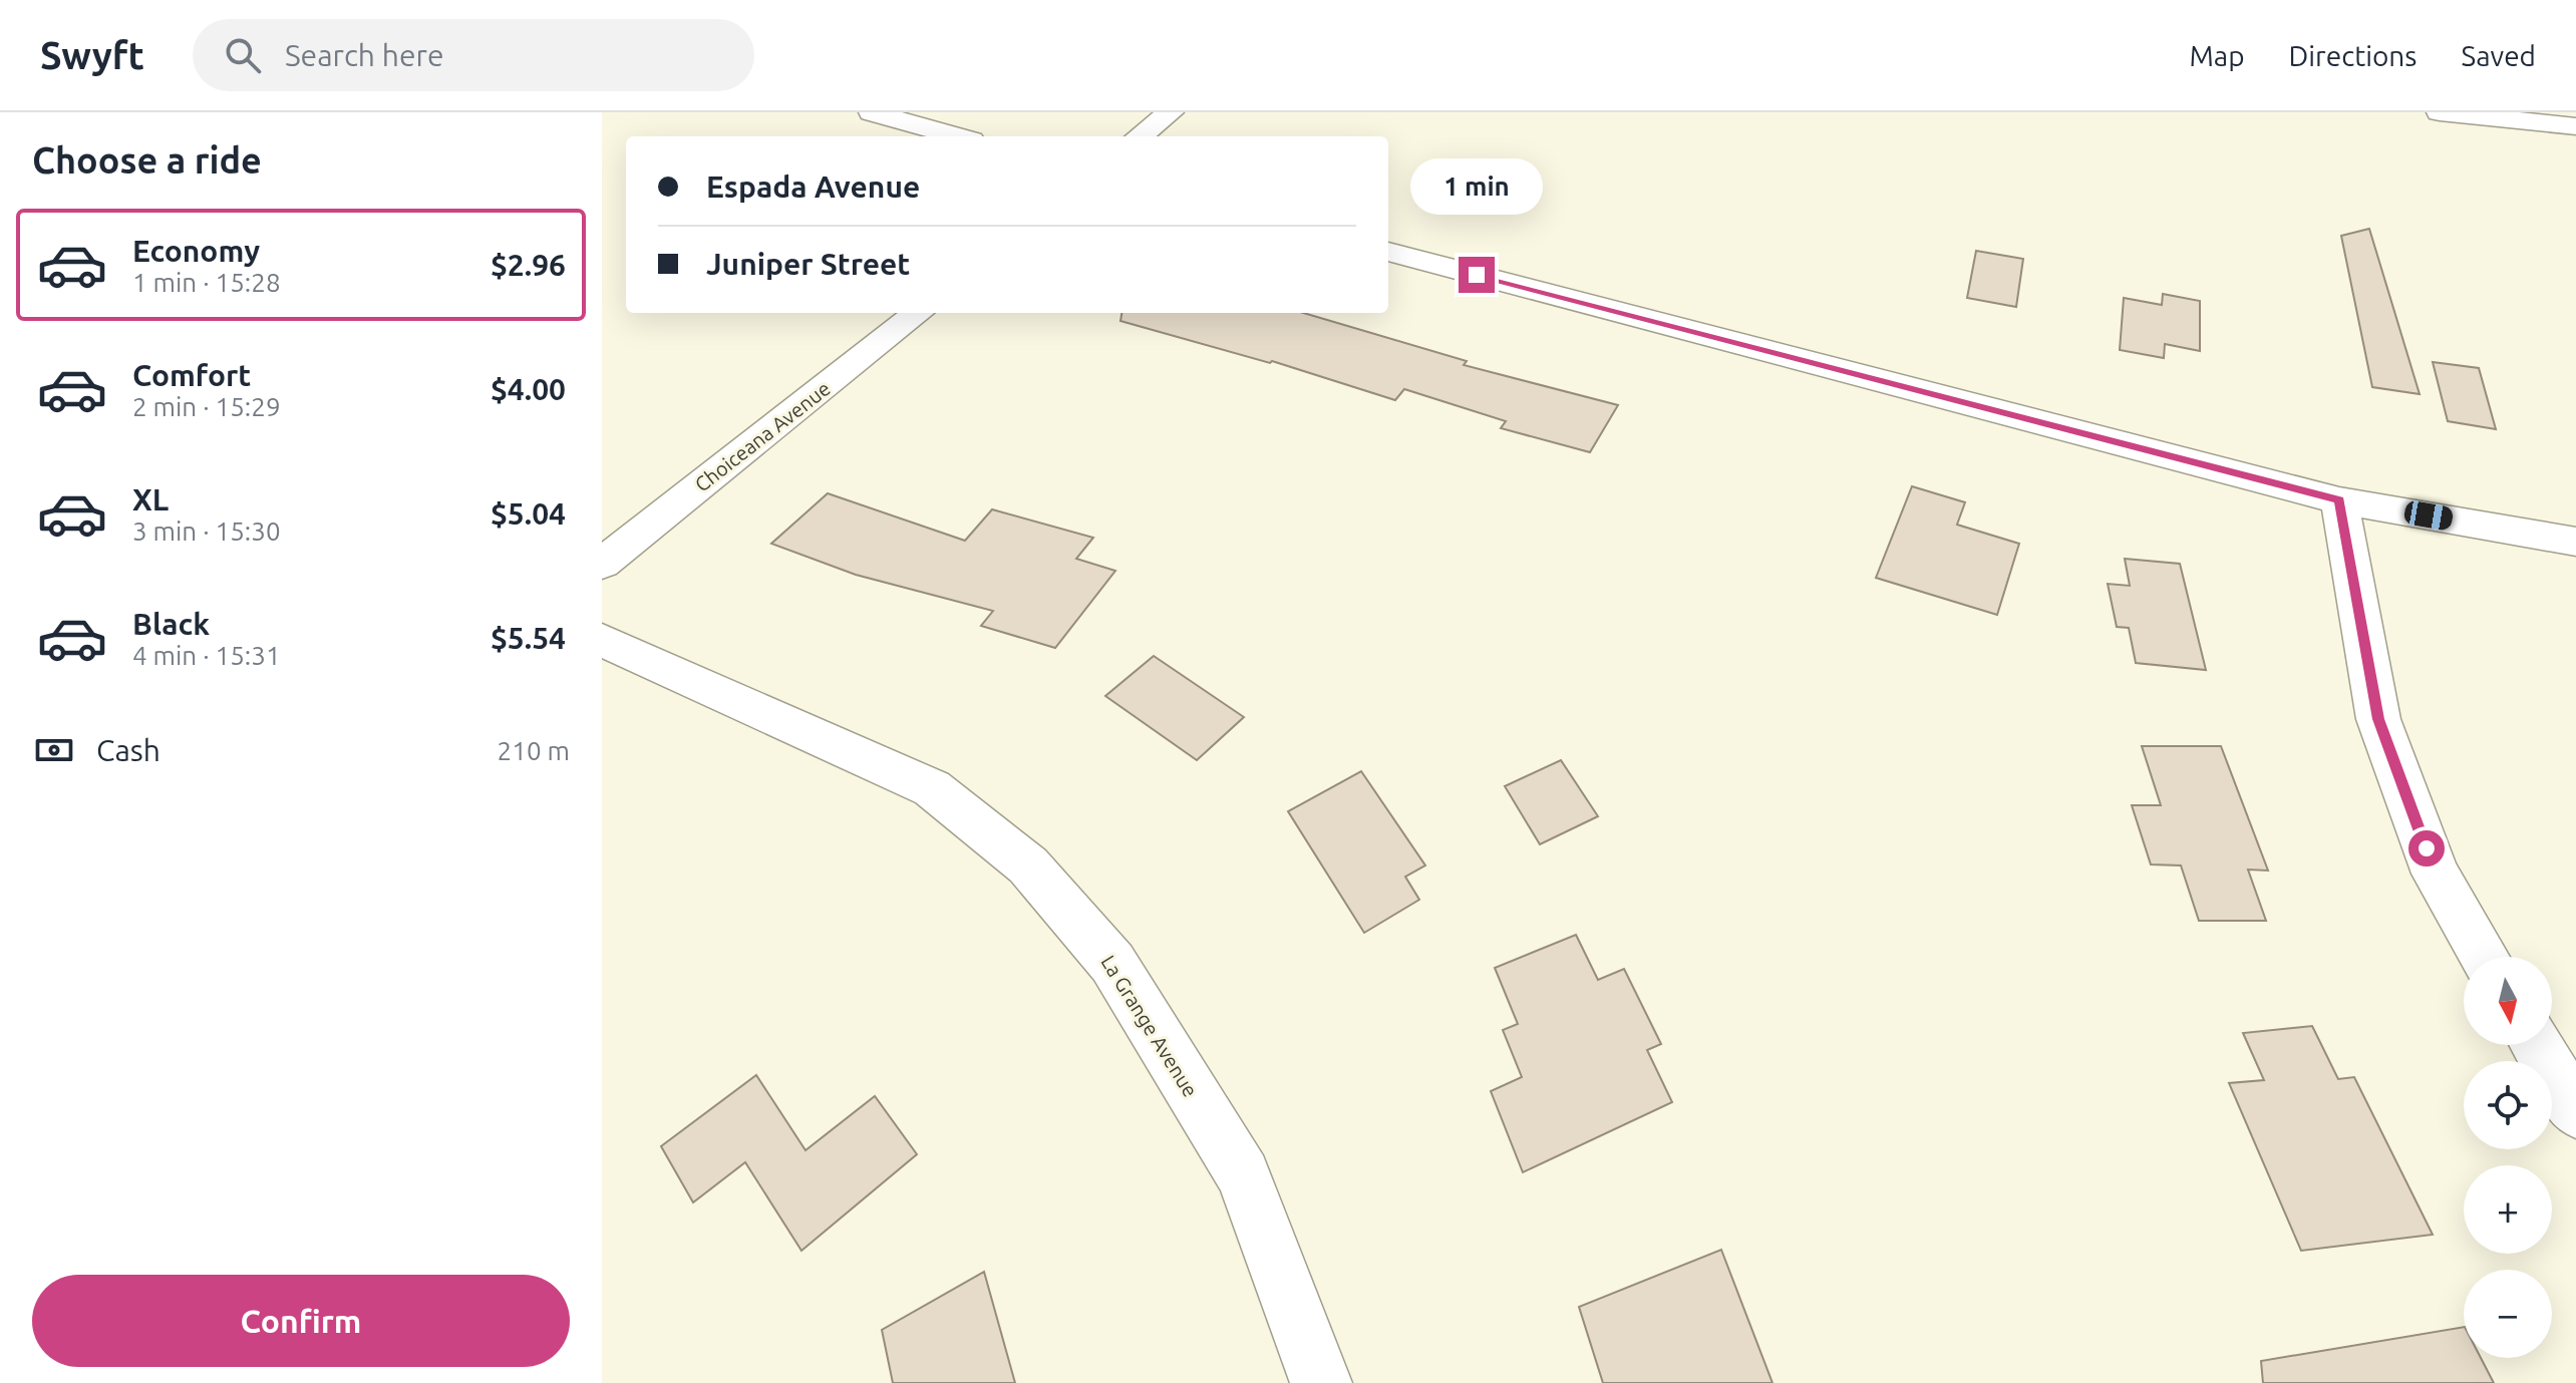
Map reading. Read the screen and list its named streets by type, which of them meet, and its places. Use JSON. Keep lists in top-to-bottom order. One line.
{"streets":{"street":["Choiceana Avenue","La Grange Avenue"]},"north":"bottom","page":{"header":"Swyft","search":"Search here","nav":["Map","Directions","Saved"],"heading":"Choose a ride","banner":["Espada Avenue","Juniper Street"],"bubble":"1 min","list":[{"name":"Economy","note":"1 min · 15:28","value":"$2.96"},{"name":"Comfort","note":"2 min · 15:29","value":"$4.00"},{"name":"XL","note":"3 min · 15:30","value":"$5.04"},{"name":"Black","note":"4 min · 15:31","value":"$5.54"}],"pay":["Cash","210 m"],"map_buttons":["+","−"],"buttons":"Confirm"}}
